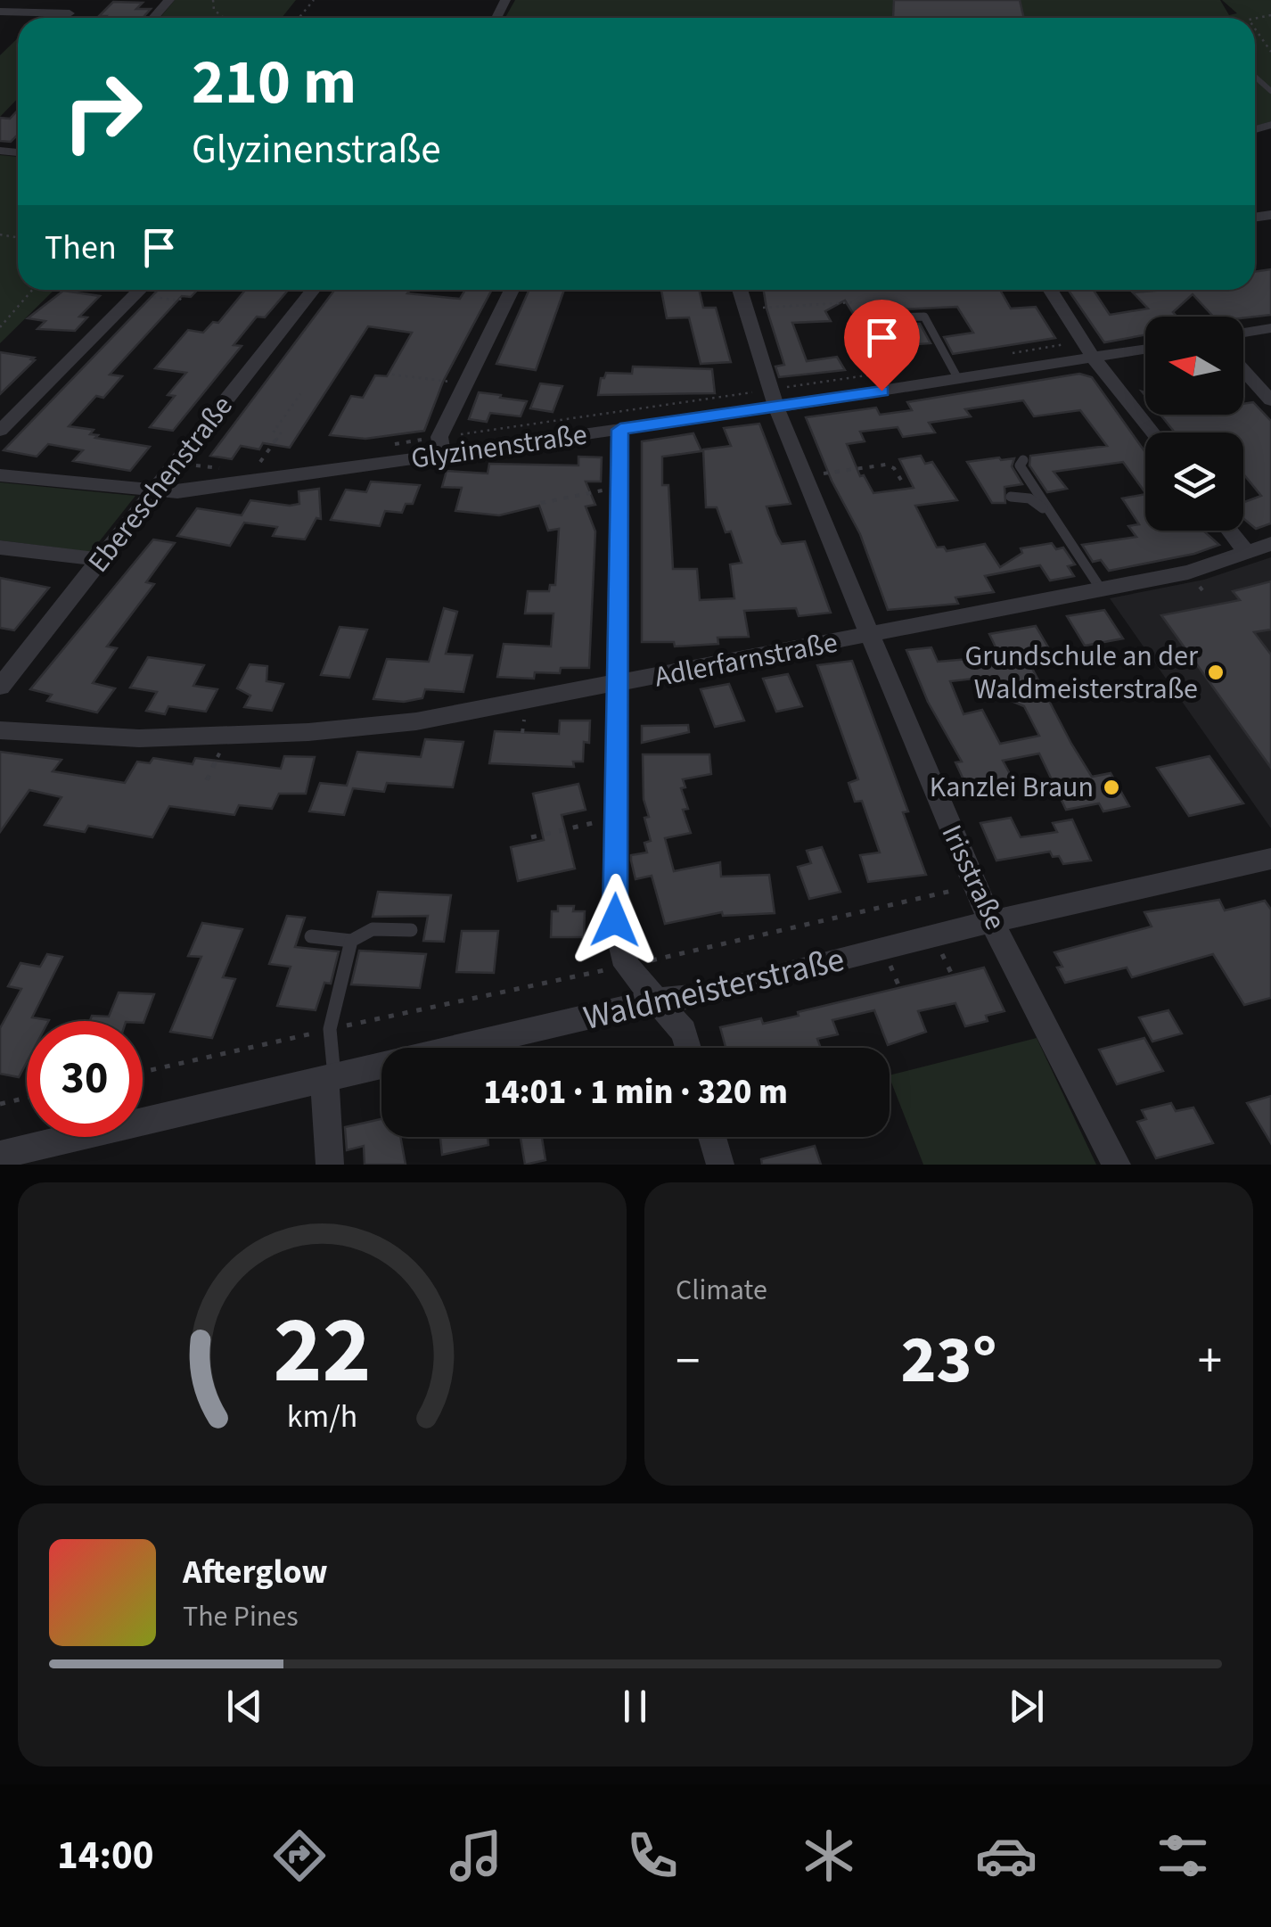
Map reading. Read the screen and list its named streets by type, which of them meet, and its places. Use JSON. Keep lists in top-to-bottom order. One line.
{"streets":{"street":["Glyzinenstraße","Ebereschenstraße","Adlerfarnstraße","Irisstraße","Waldmeisterstraße"]},"crossings":[["Glyzinenstraße","Ebereschenstraße"],["Glyzinenstraße","Irisstraße"],["Adlerfarnstraße","Irisstraße"],["Irisstraße","Waldmeisterstraße"]],"places":["Grundschule an der Waldmeisterstraße","Kanzlei Braun"],"north":"left","page":{"turn":["210 m","Glyzinenstraße"],"then":"Then","limit":"30","trip":"14:01 · 1 min · 320 m","tile":"Climate","heat":["−","23°","+"],"song":["Afterglow","The Pines"],"tabs":"14:00","gauge":["22","km/h"]}}
